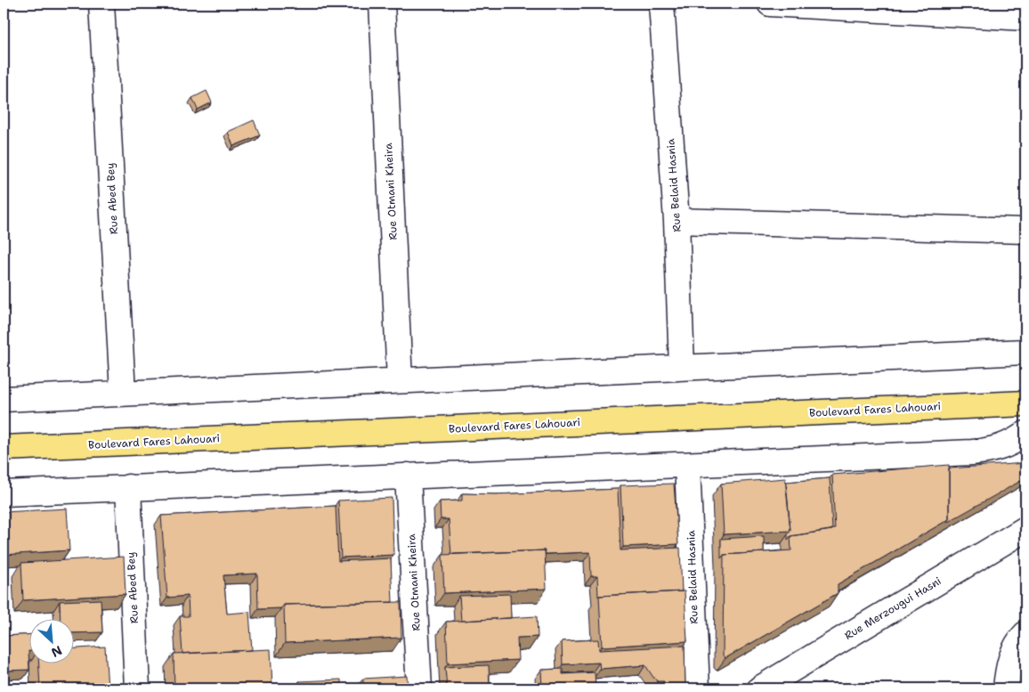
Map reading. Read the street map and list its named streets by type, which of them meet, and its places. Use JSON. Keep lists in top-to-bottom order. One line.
{"streets":{"main road":["Boulevard Fares Lahouari"],"street":["Rue Belaid Hasnia","Rue Otmani Kheira","Rue Abed Bey","Rue Merzougui Hasni"]},"north":"bottom right"}
